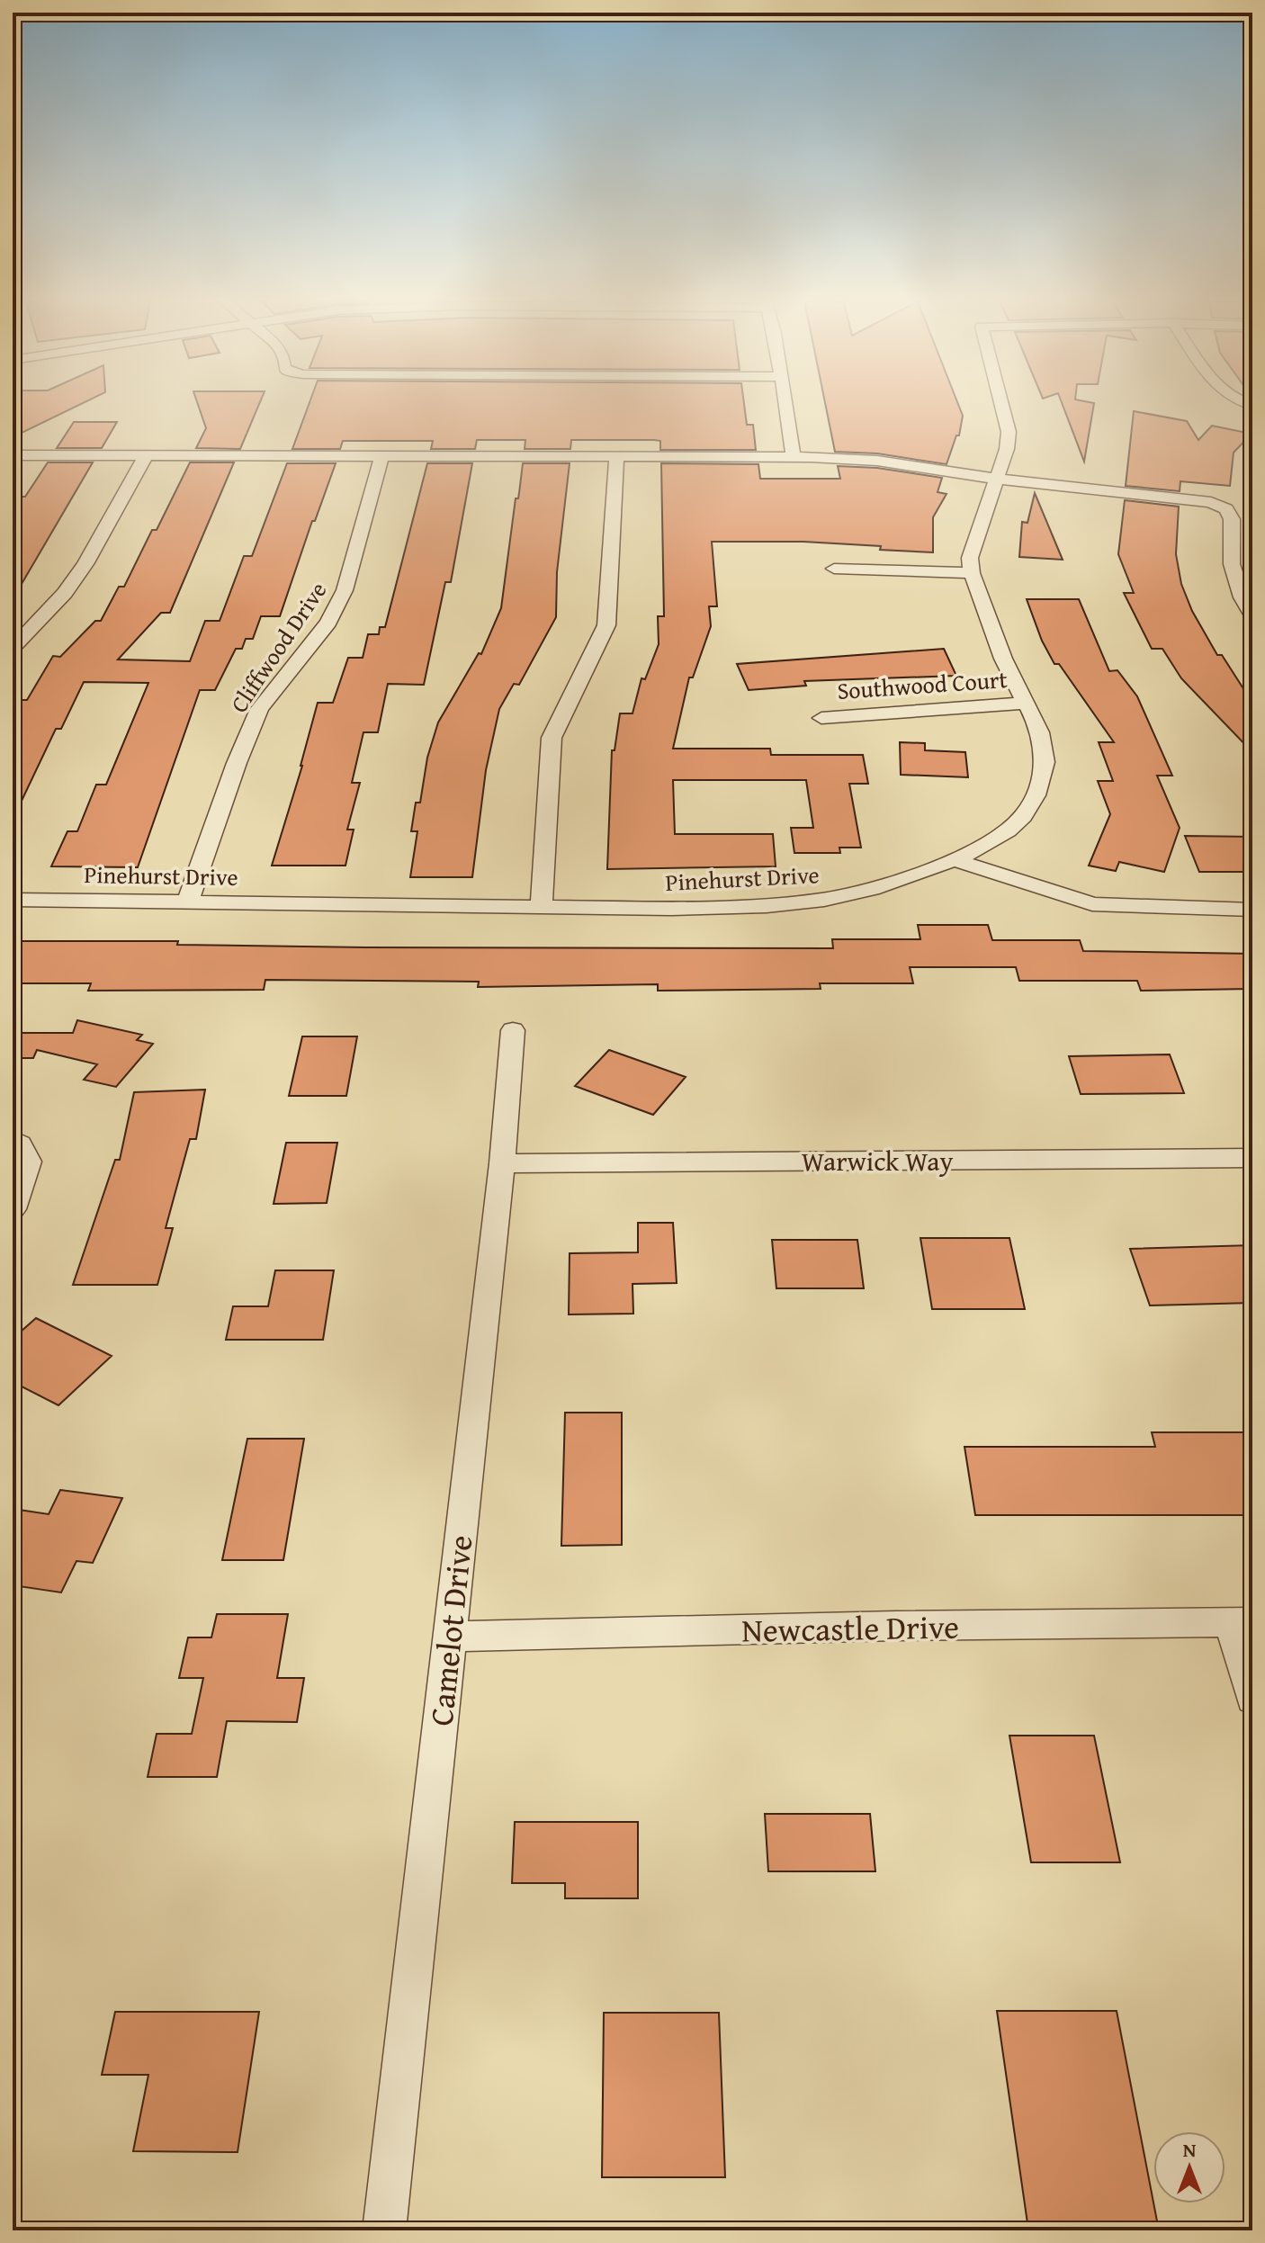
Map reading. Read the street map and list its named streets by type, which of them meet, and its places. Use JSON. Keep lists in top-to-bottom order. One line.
{"streets":{"street":["Cliffwood Drive","Southwood Court","Pinehurst Drive","Warwick Way","Newcastle Drive","Camelot Drive"]},"crossings":[["Cliffwood Drive","Pinehurst Drive"],["Southwood Court","Pinehurst Drive"],["Warwick Way","Camelot Drive"],["Newcastle Drive","Camelot Drive"]],"north":"top"}
